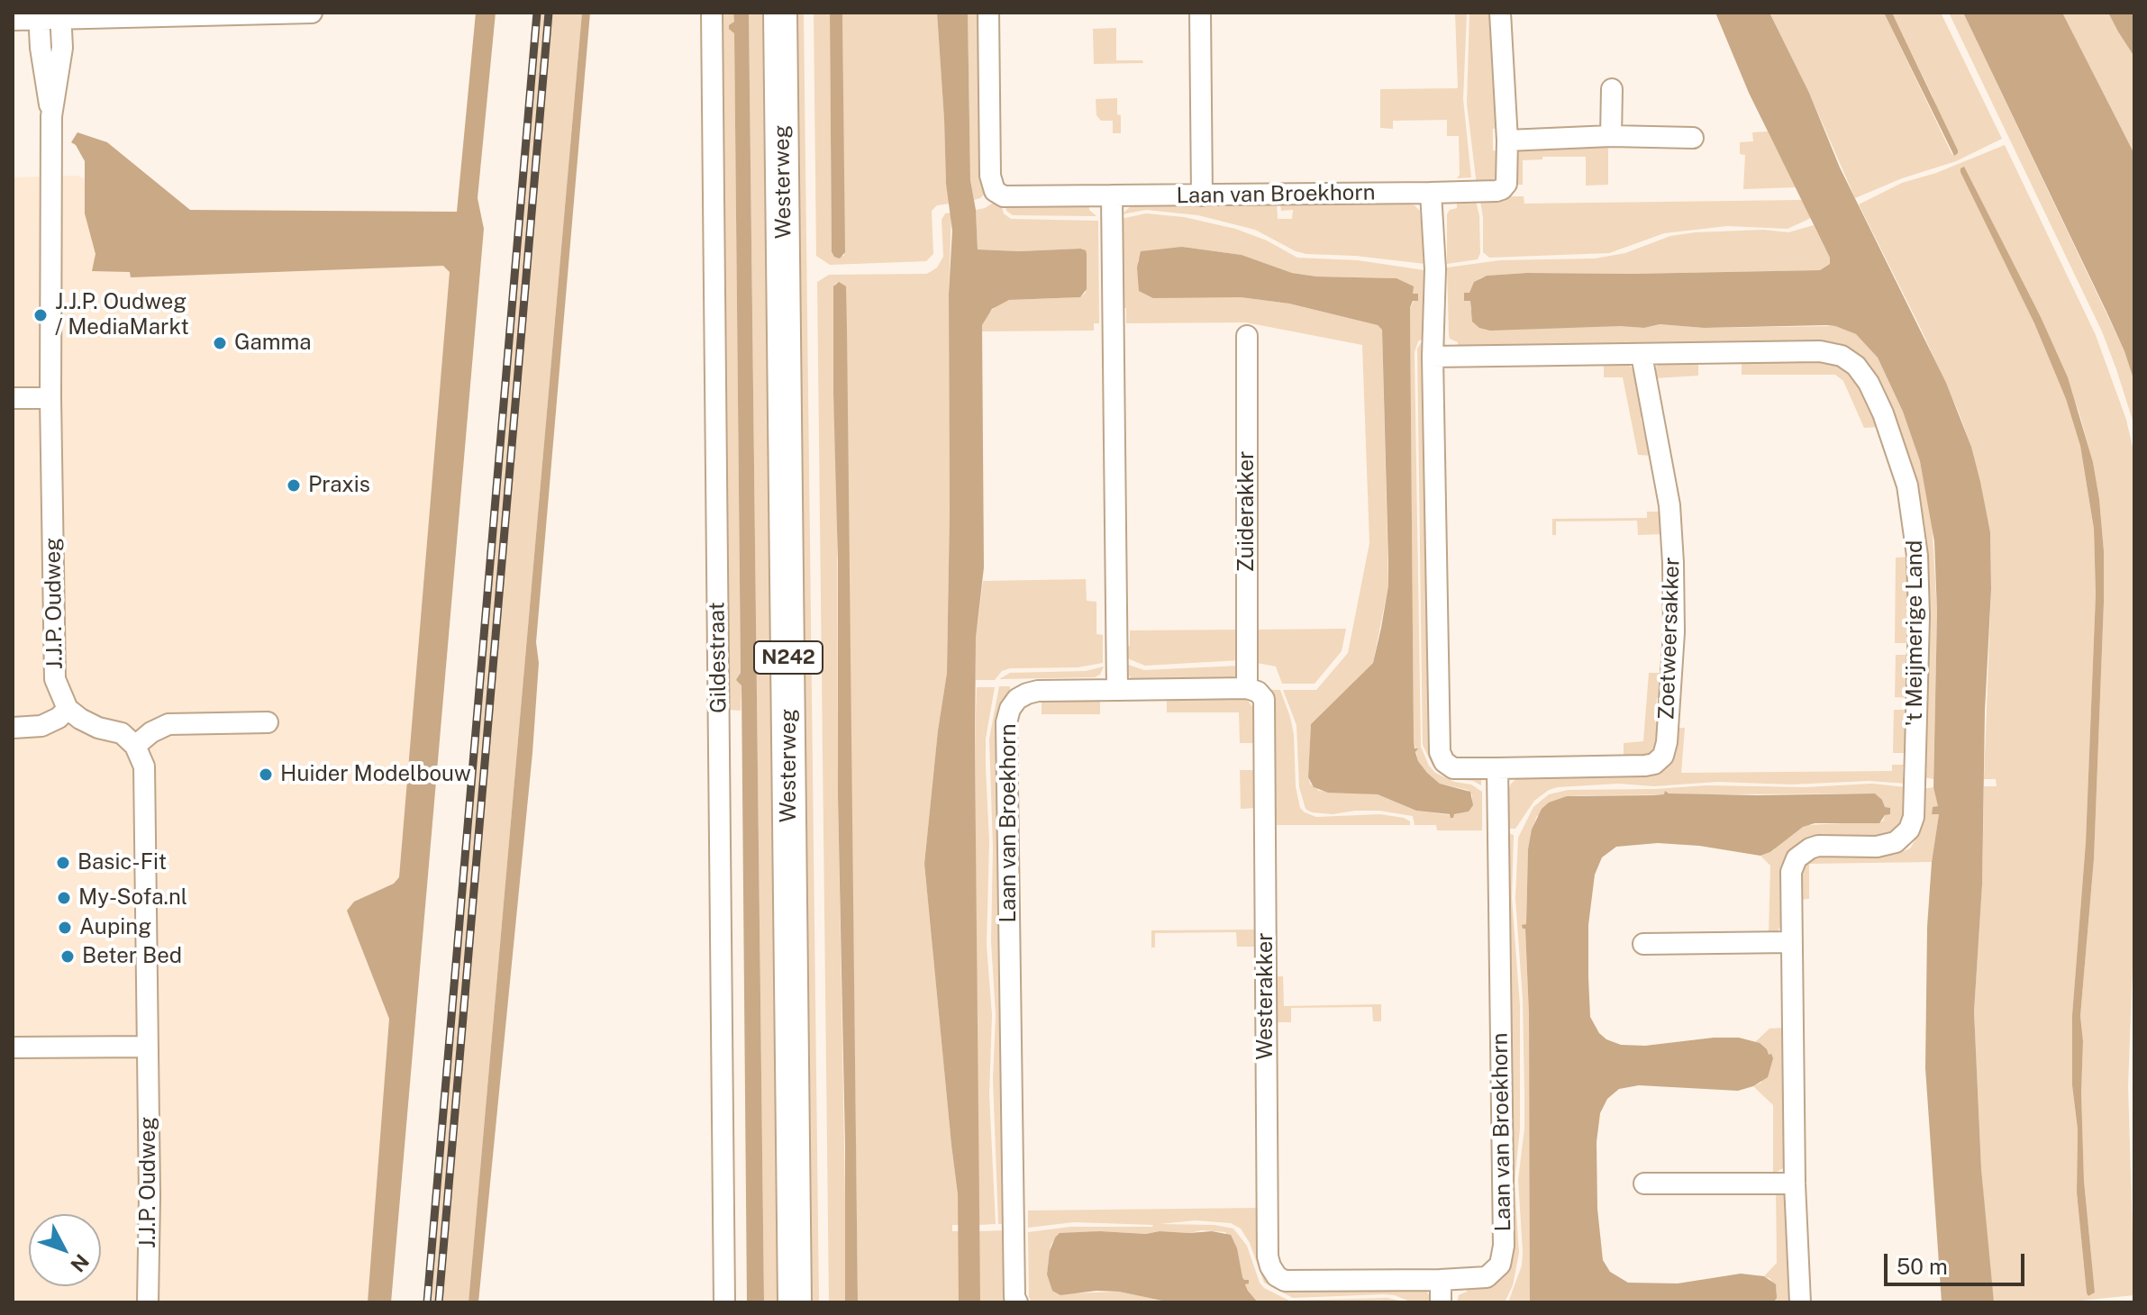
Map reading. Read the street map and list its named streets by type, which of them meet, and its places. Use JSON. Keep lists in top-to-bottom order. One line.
{"streets":{"main road":["Westerweg","N242"],"street":["Laan van Broekhorn","Zuiderakker","J.J.P. Oudweg","'t Meijmerige Land","Zoetweersakker","Gildestraat","Westerakker"]},"crossings":[["Laan van Broekhorn","Zoetweersakker"],["Laan van Broekhorn","Westerakker"],["Zuiderakker","Westerakker"],["'t Meijmerige Land","Zoetweersakker"]],"places":["J.J.P. Oudweg / MediaMarkt","Gamma","Praxis","Huider Modelbouw","Basic-Fit","My-Sofa.nl","Auping","Beter Bed"],"scale_bar":"50 m","north":"bottom right"}
